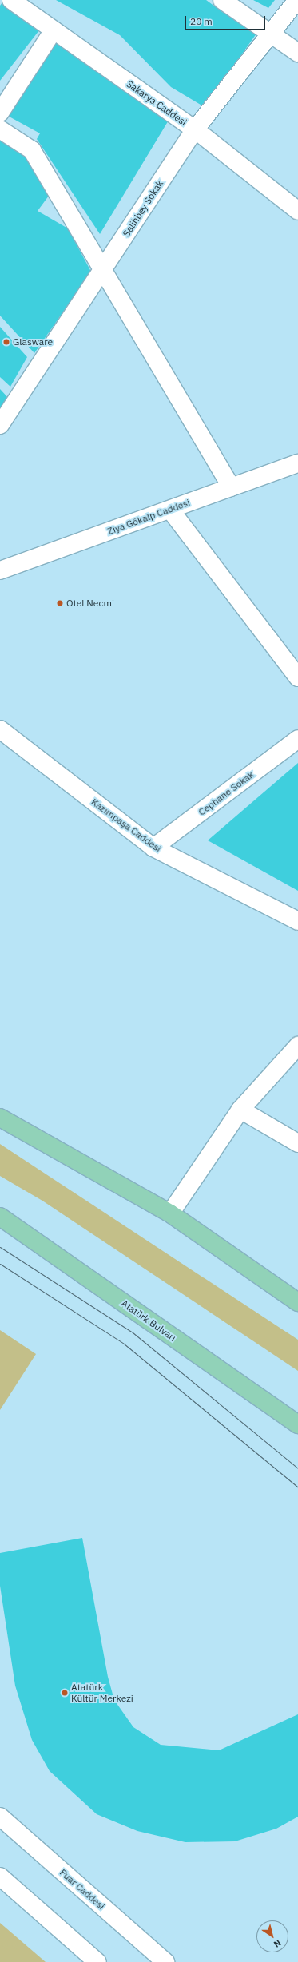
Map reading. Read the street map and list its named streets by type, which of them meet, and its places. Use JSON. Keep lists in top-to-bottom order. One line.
{"streets":{"main road":["Atatürk Bulvarı"],"street":["Sakarya Caddesi","Salihbey Sokak","Ziya Gökalp Caddesi","Cephane Sokak","Kazımpaşa Caddesi","Fuar Caddesi"]},"crossings":[["Sakarya Caddesi","Salihbey Sokak"],["Cephane Sokak","Kazımpaşa Caddesi"]],"places":["Glasware","Otel Necmi","Atatürk Kültür Merkezi"],"scale_bar":"20 m","north":"bottom right"}
